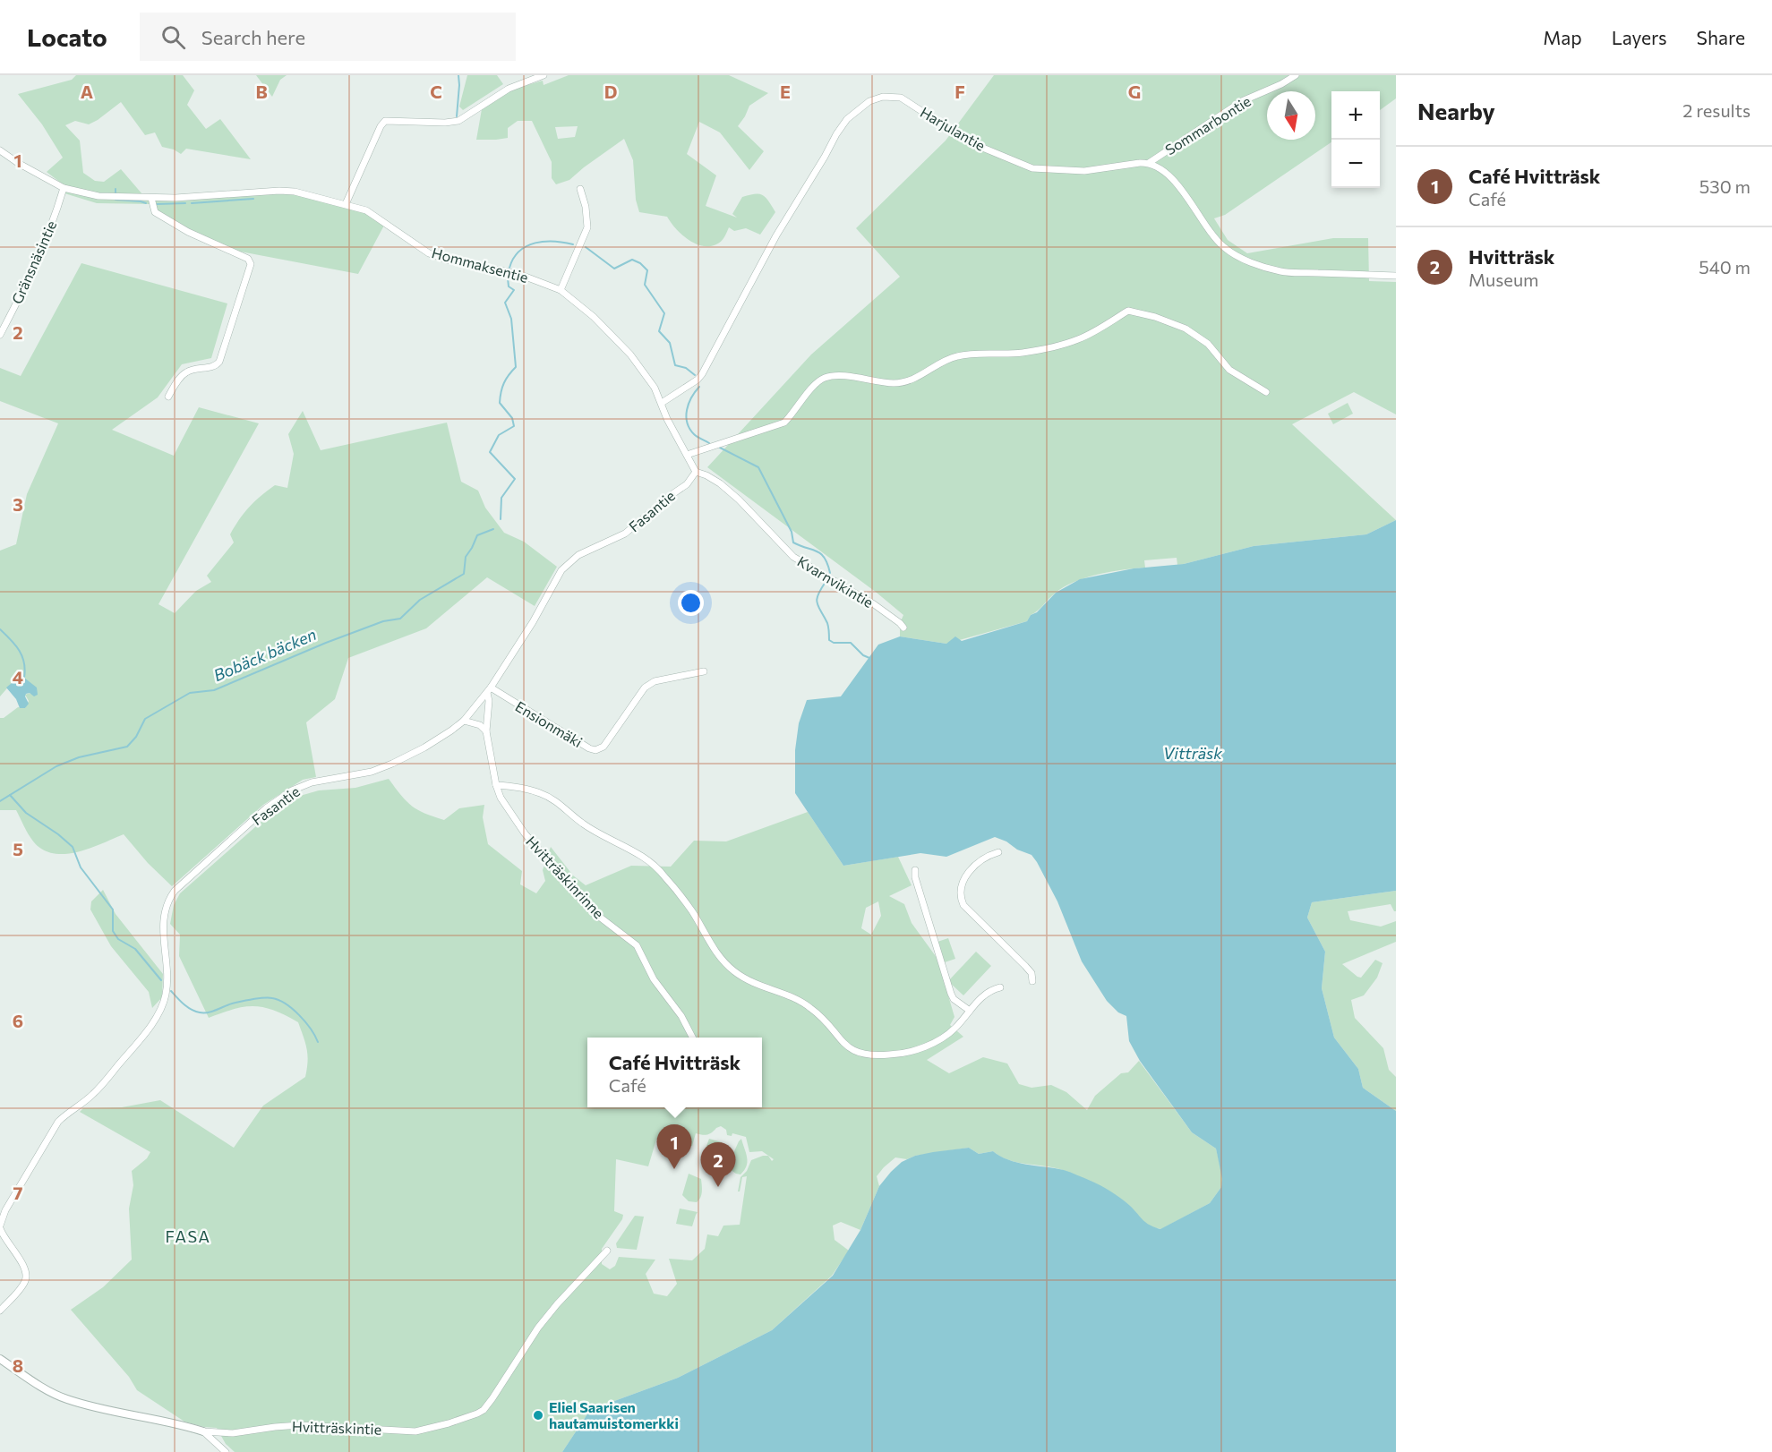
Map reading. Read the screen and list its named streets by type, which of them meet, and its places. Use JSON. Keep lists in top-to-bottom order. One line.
{"streets":{"street":["Sommarbontie","Harjulantie","Gränsnäsintie","Hommaksentie","Fasantie","Kvarnvikintie","Ensionmäki","Hvitträskinrinne","Hvitträskintie"]},"crossings":[["Sommarbontie","Harjulantie"],["Harjulantie","Hommaksentie"],["Gränsnäsintie","Hommaksentie"],["Hommaksentie","Fasantie"],["Hommaksentie","Kvarnvikintie"],["Fasantie","Kvarnvikintie"],["Fasantie","Ensionmäki"],["Fasantie","Hvitträskinrinne"],["Ensionmäki","Hvitträskinrinne"]],"districts":["FASA"],"water":["Bobäck bäcken","Vitträsk"],"places":["Eliel Saarisen hautamuistomerkki"],"north":"bottom","page":{"header":"Locato","search":"Search here","nav":["Map","Layers","Share"],"heading":["Nearby","2 results"],"map_buttons":["+","−"],"list":[{"mark":"1","name":"Café Hvitträsk","note":"Café","value":"530 m"},{"mark":"2","name":"Hvitträsk","note":"Museum","value":"540 m"}],"popup":["Café Hvitträsk","Café"],"pins":["1","2"]},"grid":{"columns":["A","B","C","D","E","F","G"],"rows":["1","2","3","4","5","6","7","8"]}}
